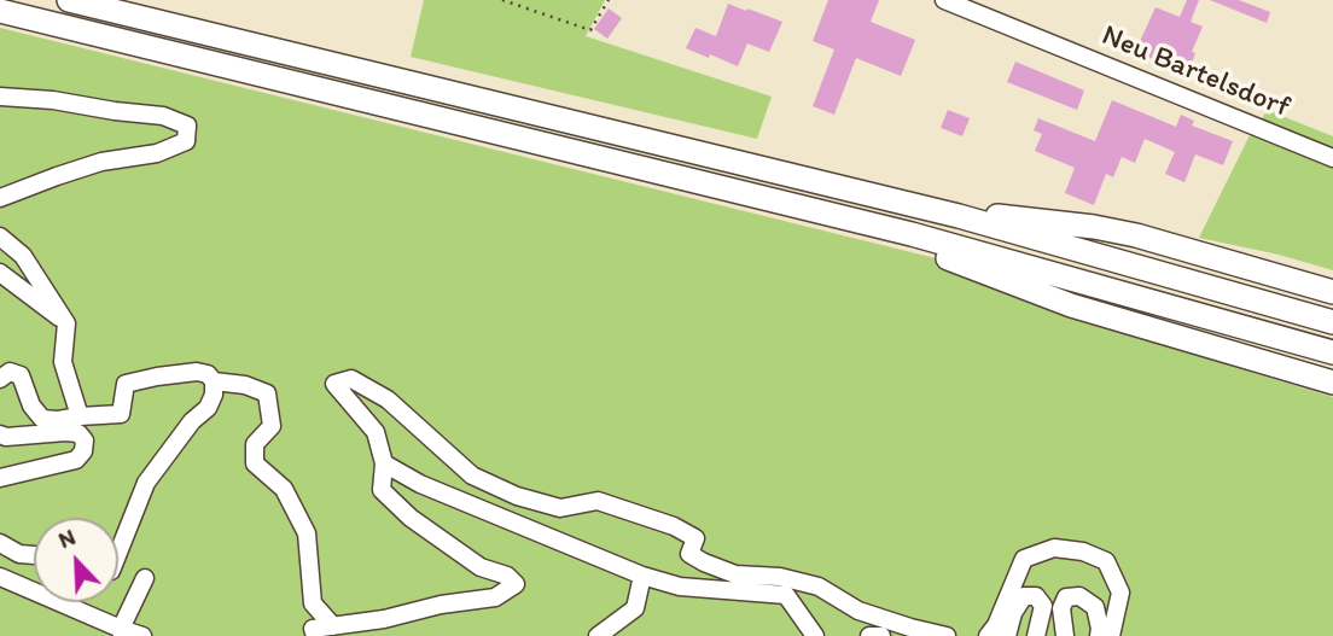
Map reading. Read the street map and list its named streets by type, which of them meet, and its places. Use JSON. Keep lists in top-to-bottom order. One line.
{"streets":{"street":["Neu Bartelsdorf"]},"north":"top left"}
